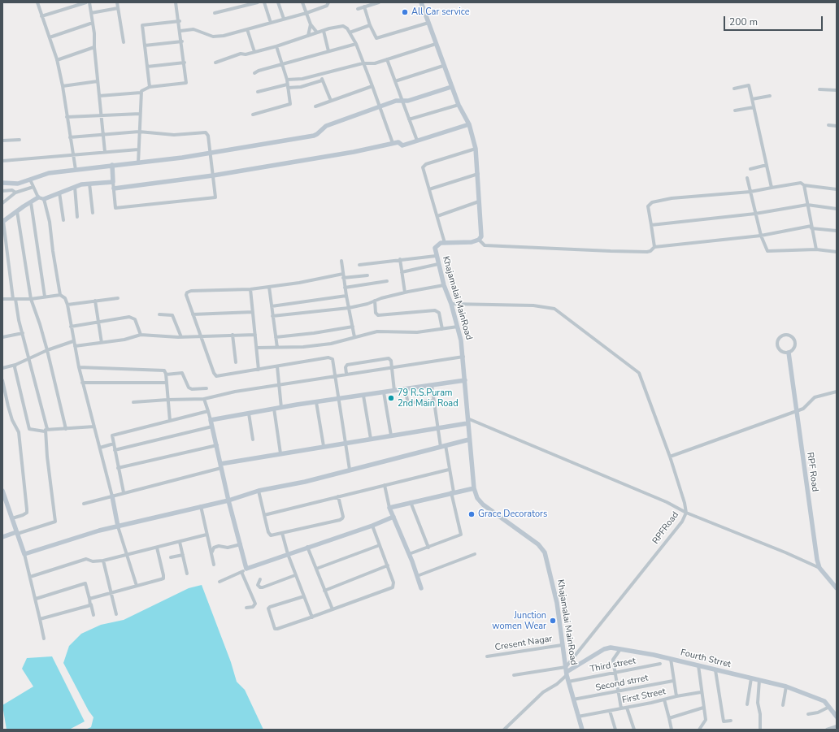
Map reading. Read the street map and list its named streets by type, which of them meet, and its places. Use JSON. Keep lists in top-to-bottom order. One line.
{"streets":{"street":["Khajamalai MainRoad","RPF Road","RPFRoad","Cresent Nagar","Fourth Strret","Third street","Second strret","First Street"]},"crossings":[["Khajamalai MainRoad","RPFRoad"],["Khajamalai MainRoad","Cresent Nagar"],["Khajamalai MainRoad","Fourth Strret"],["Khajamalai MainRoad","Third street"],["Khajamalai MainRoad","Second strret"],["Khajamalai MainRoad","First Street"],["RPFRoad","Fourth Strret"],["Fourth Strret","First Street"],["Second strret","First Street"]],"places":["All Car service","79 R.S.Puram 2nd Main Road","Grace Decorators","Junction women Wear"],"scale_bar":"200 m"}
